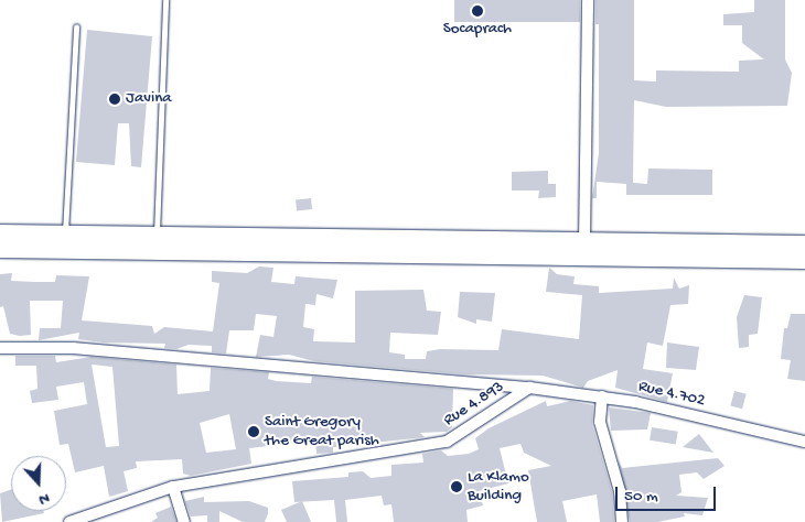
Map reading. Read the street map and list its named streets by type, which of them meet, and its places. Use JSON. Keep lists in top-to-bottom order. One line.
{"streets":{"street":["Rue 4.702","Rue 4.893"]},"crossings":[["Rue 4.702","Rue 4.893"]],"places":["Socaprach","Javina","Saint Gregory the Great parish","La Klamo Building"],"scale_bar":"50 m","north":"bottom"}
